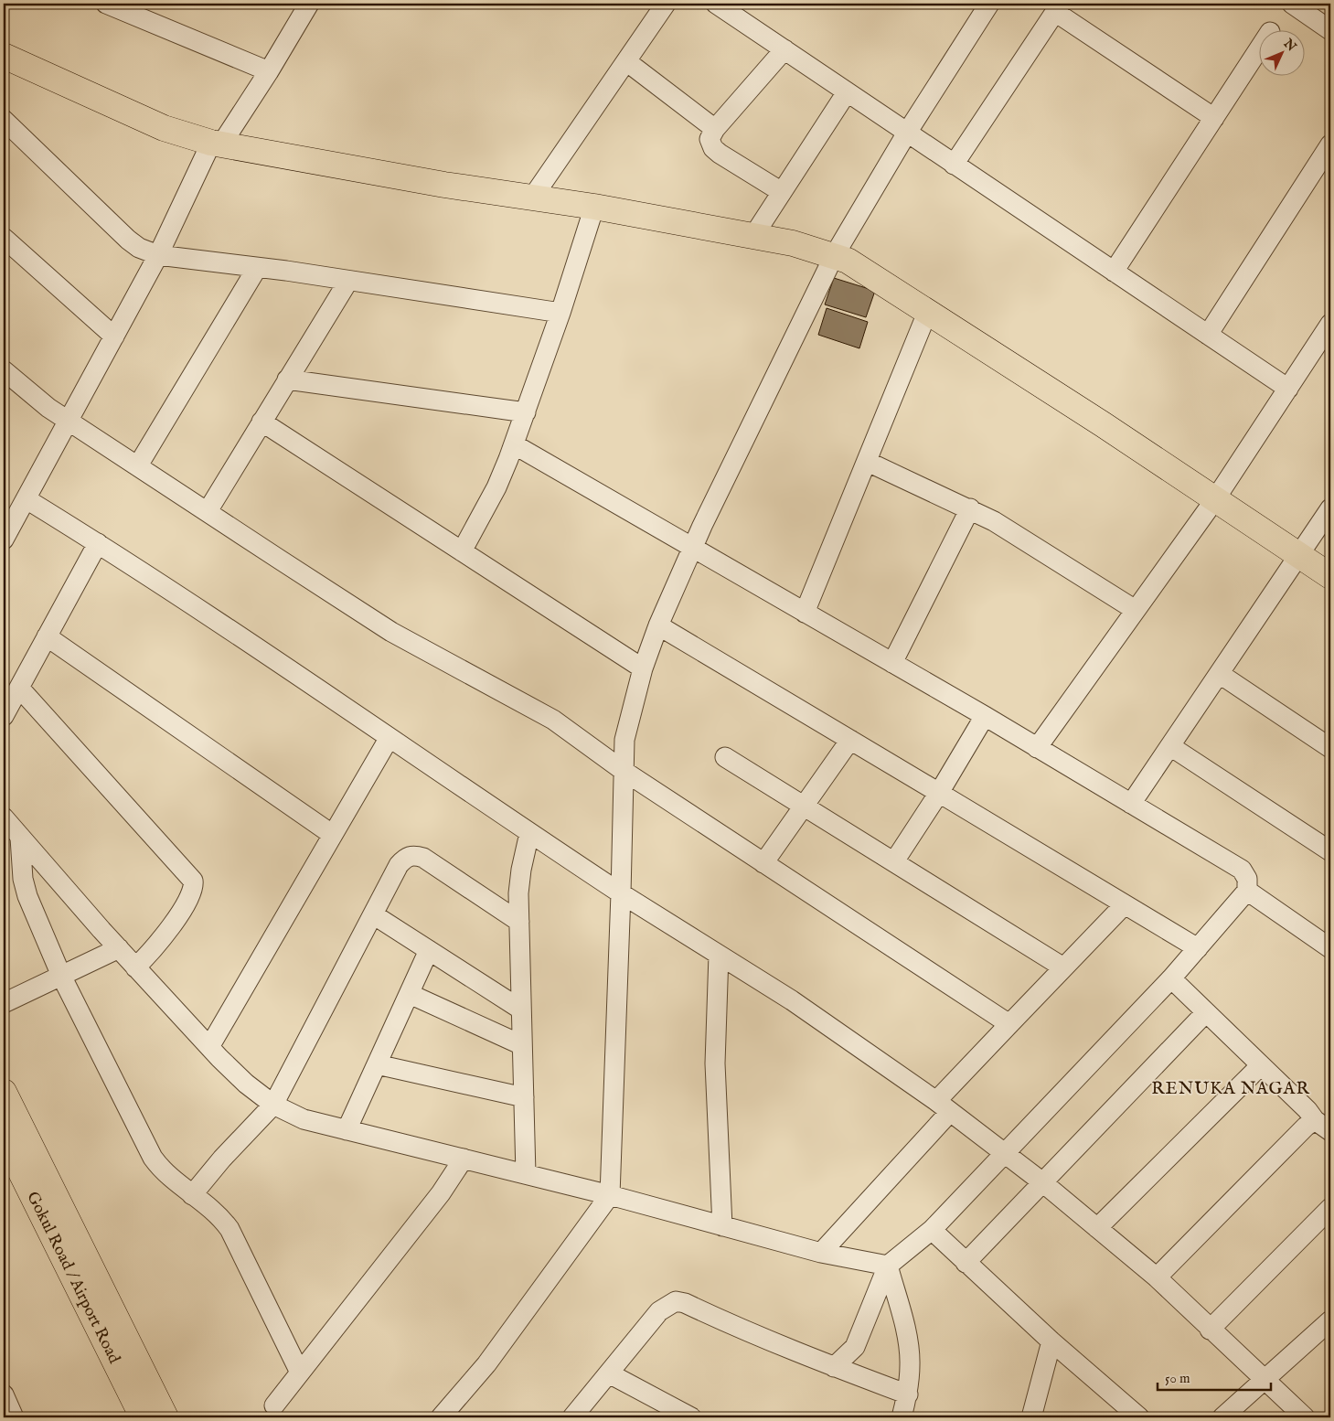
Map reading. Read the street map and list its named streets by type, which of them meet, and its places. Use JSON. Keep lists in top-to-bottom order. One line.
{"streets":{"main road":["Gokul Road / Airport Road"]},"districts":["RENUKA NAGAR"],"scale_bar":"50 m","north":"top right"}
